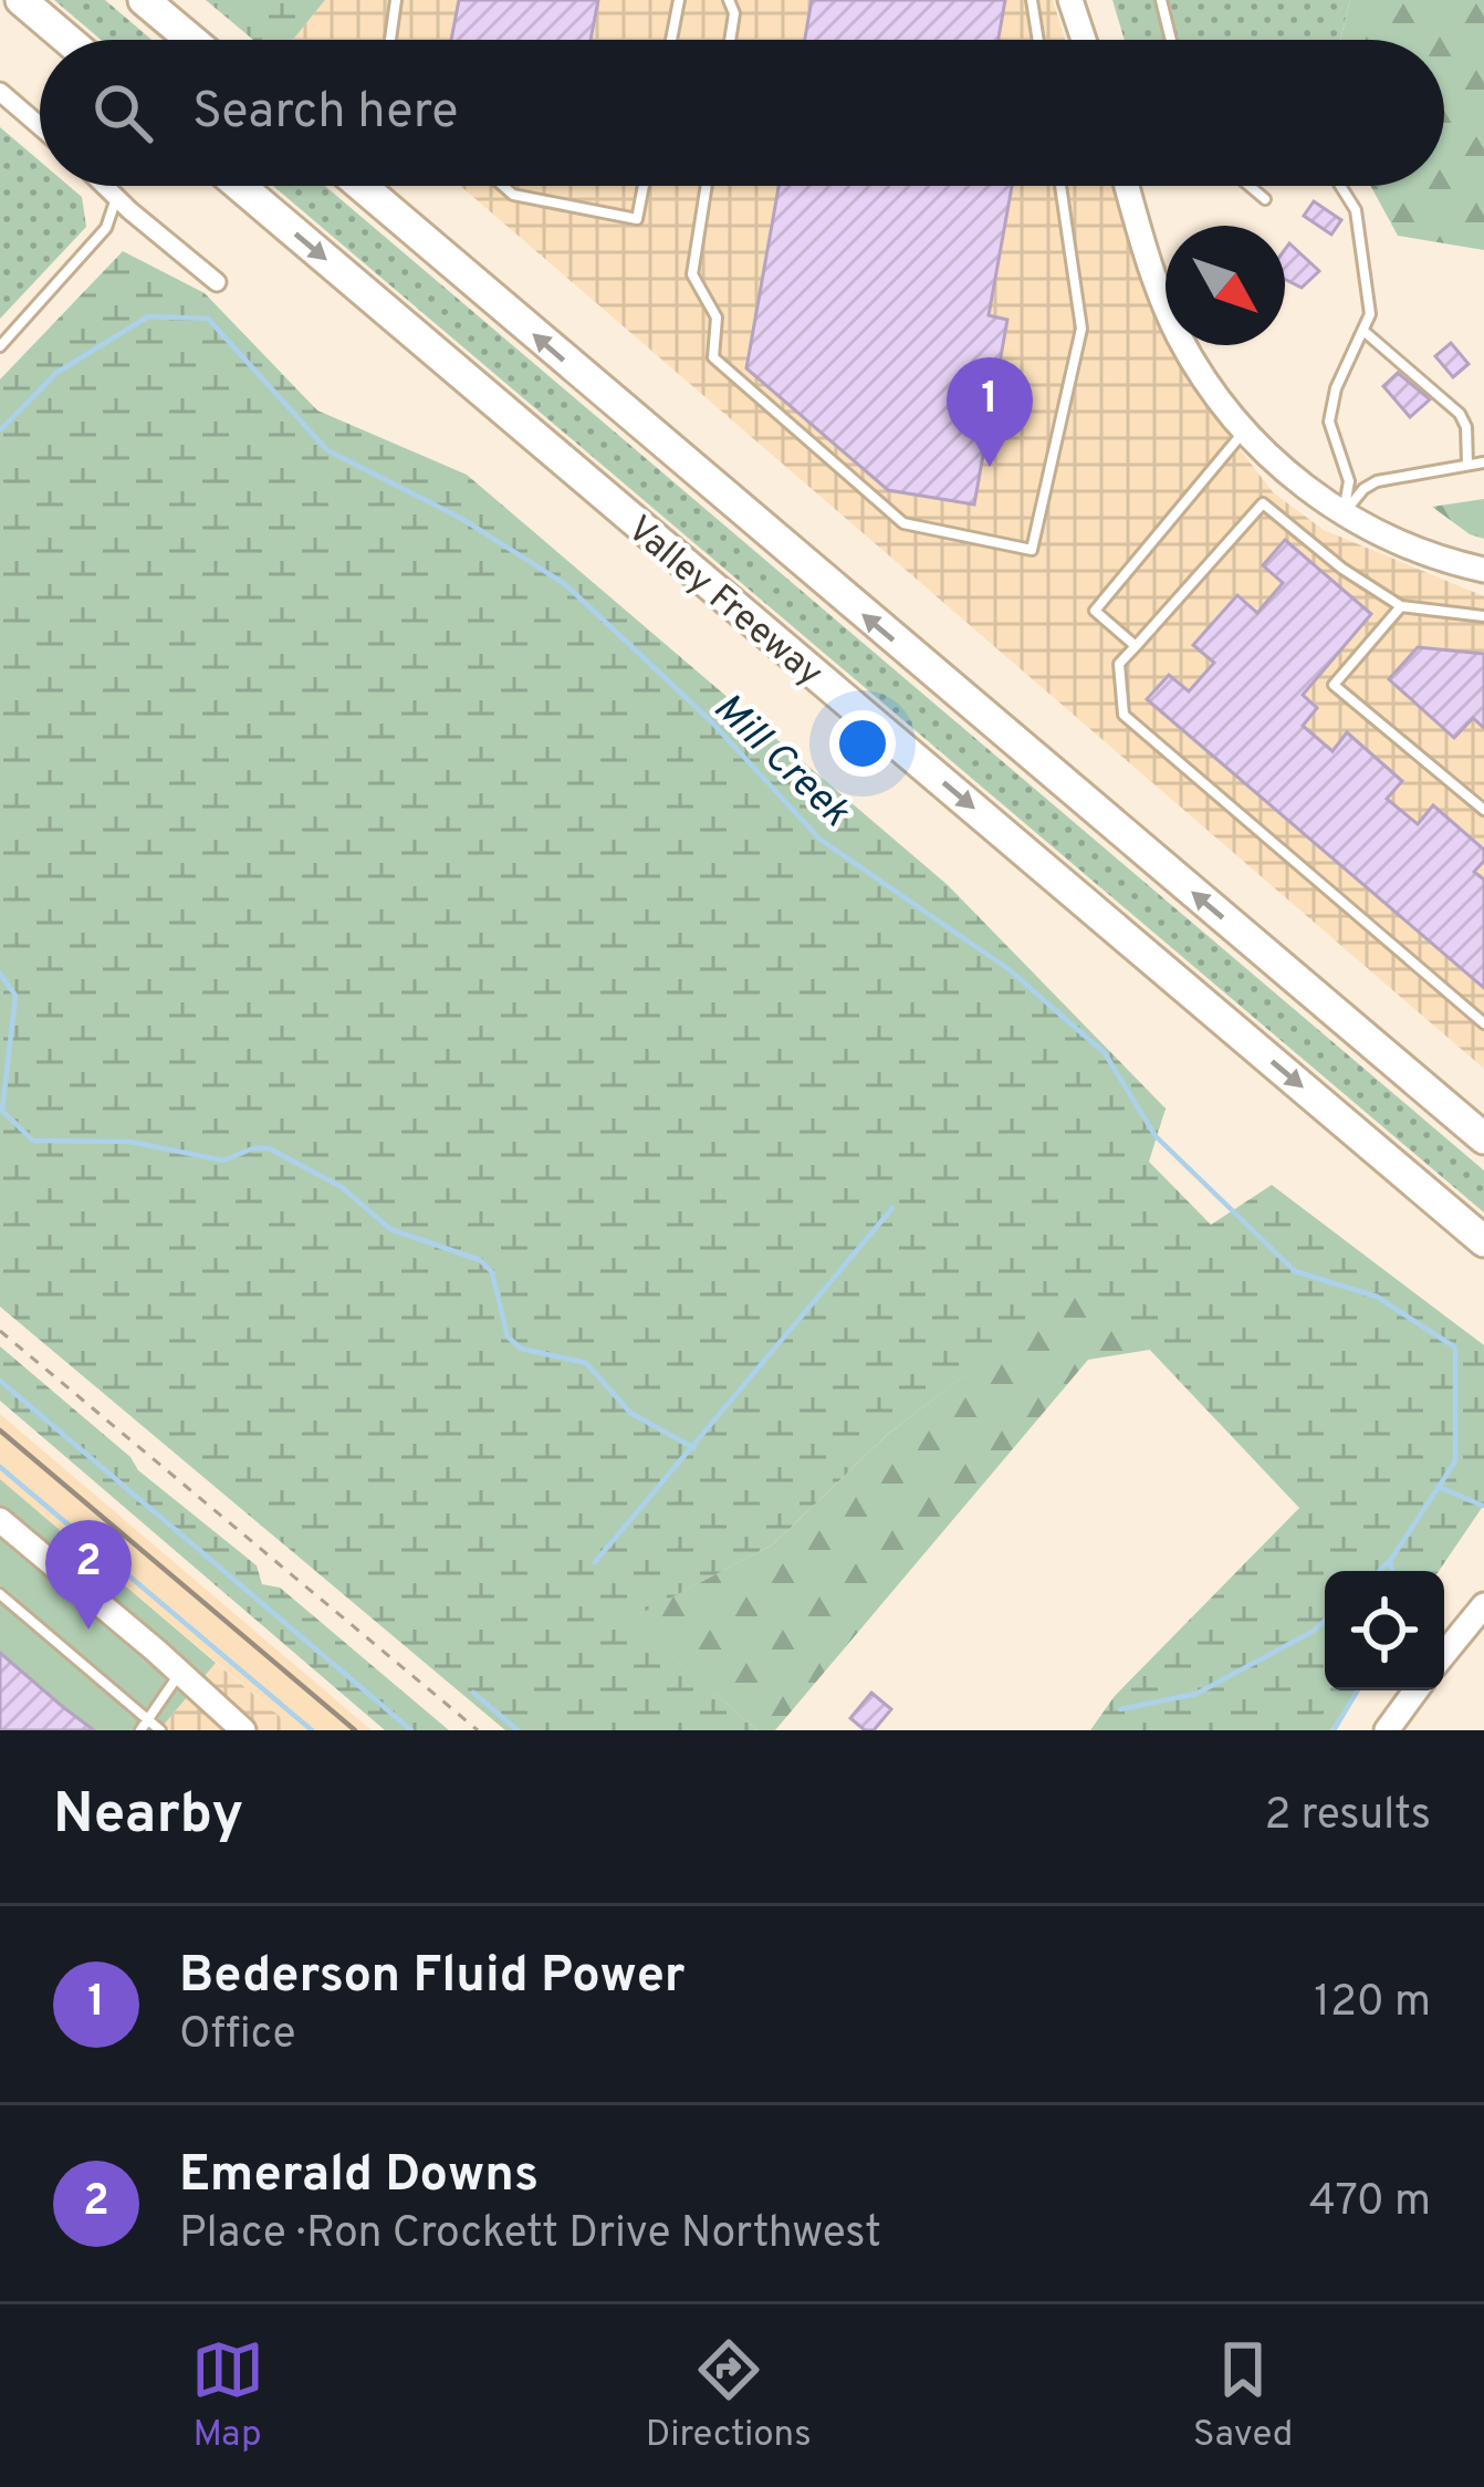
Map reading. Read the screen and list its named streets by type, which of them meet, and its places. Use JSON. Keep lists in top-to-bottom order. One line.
{"streets":{"highway":["Valley Freeway"]},"water":["Mill Creek"],"north":"bottom right","page":{"search":"Search here","pins":["1","2"],"heading":["Nearby","2 results"],"list":[{"mark":"1","name":"Bederson Fluid Power","note":"Office","value":"120 m"},{"mark":"2","name":"Emerald Downs","note":"Place · Ron Crockett Drive Northwest","value":"470 m"}],"nav":["Map","Directions","Saved"]}}
